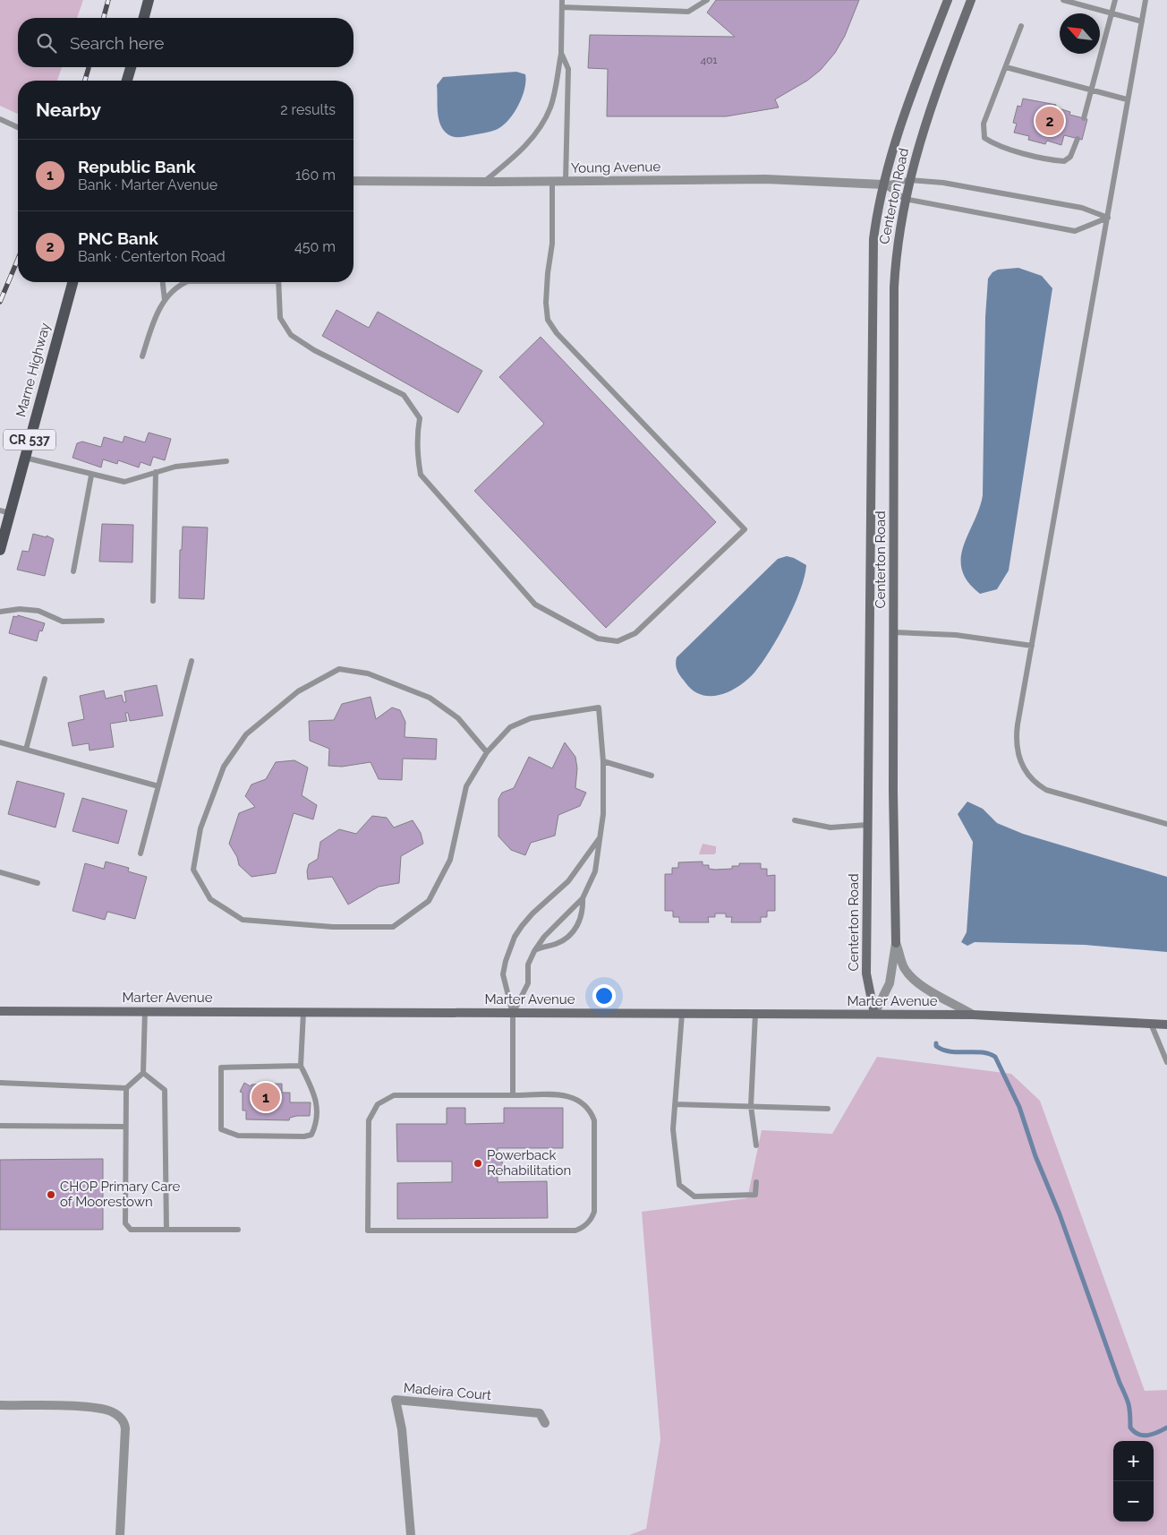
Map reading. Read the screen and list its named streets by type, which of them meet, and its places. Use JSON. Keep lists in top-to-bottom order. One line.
{"streets":{"main road":["Centerton Road","Marne Highway","CR 537","Marter Avenue"],"street":["Young Avenue","Madeira Court"]},"crossings":[["Young Avenue","Centerton Road"],["Centerton Road","Marter Avenue"]],"places":["Powerback Rehabilitation","CHOP Primary Care of Moorestown"],"house_numbers":["401"],"north":"top left","page":{"search":"Search here","heading":["Nearby","2 results"],"pins":["2","1"],"list":[{"mark":"1","name":"Republic Bank","note":"Bank · Marter Avenue","value":"160 m"},{"mark":"2","name":"PNC Bank","note":"Bank · Centerton Road","value":"450 m"}],"map_buttons":["+","−"]}}
